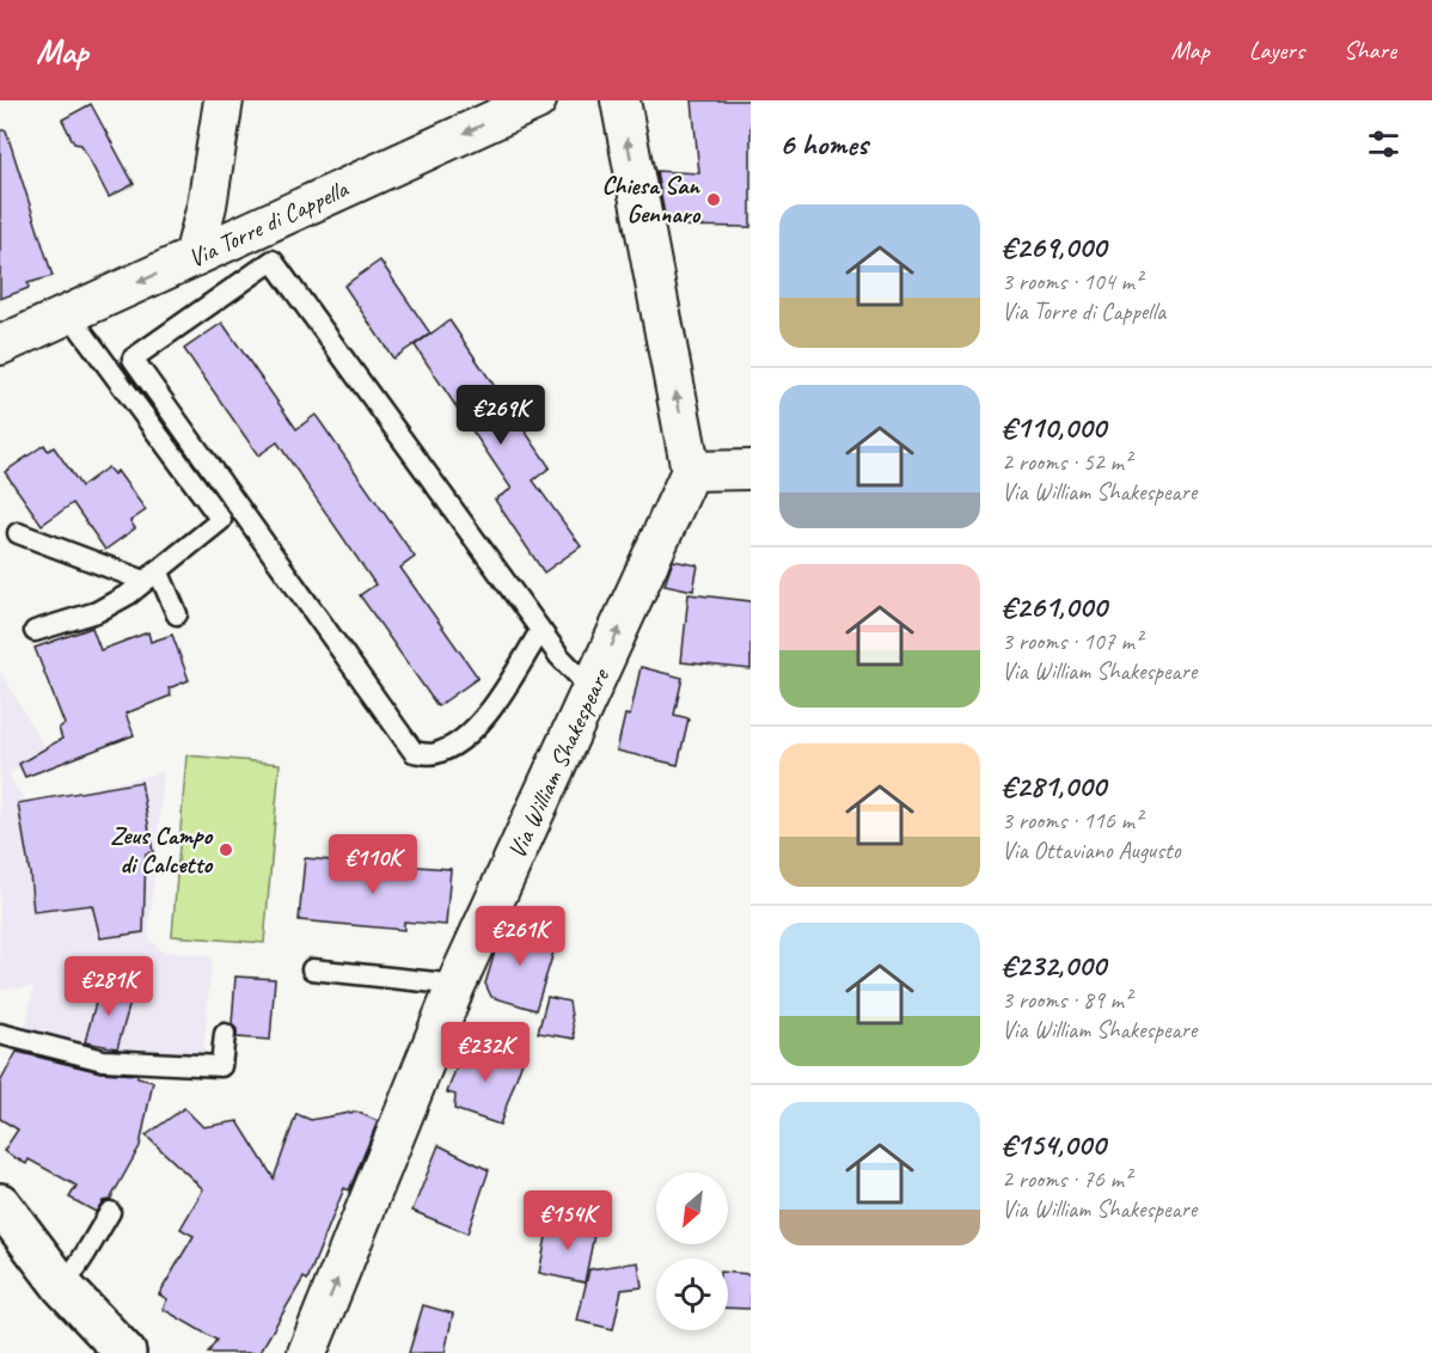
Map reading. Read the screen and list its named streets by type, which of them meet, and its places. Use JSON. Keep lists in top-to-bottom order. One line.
{"streets":{"street":["Via Torre di Cappella","Via William Shakespeare"]},"one_way":["Via Torre di Cappella","Via William Shakespeare"],"places":["Chiesa San Gennaro","Zeus Campo di Calcetto"],"north":"bottom left","page":{"header":"Map","nav":["Map","Layers","Share"],"heading":"6 homes","list":[{"name":"€269,000","note":"3 rooms · 104 m² · Via Torre di Cappella"},{"name":"€110,000","note":"2 rooms · 52 m² · Via William Shakespeare"},{"name":"€261,000","note":"3 rooms · 107 m² · Via William Shakespeare"},{"name":"€281,000","note":"3 rooms · 116 m² · Via Ottaviano Augusto"},{"name":"€232,000","note":"3 rooms · 89 m² · Via William Shakespeare"},{"name":"€154,000","note":"2 rooms · 76 m² · Via William Shakespeare"}],"price":["€269K","€110K","€261K","€281K","€232K","€154K"]}}
